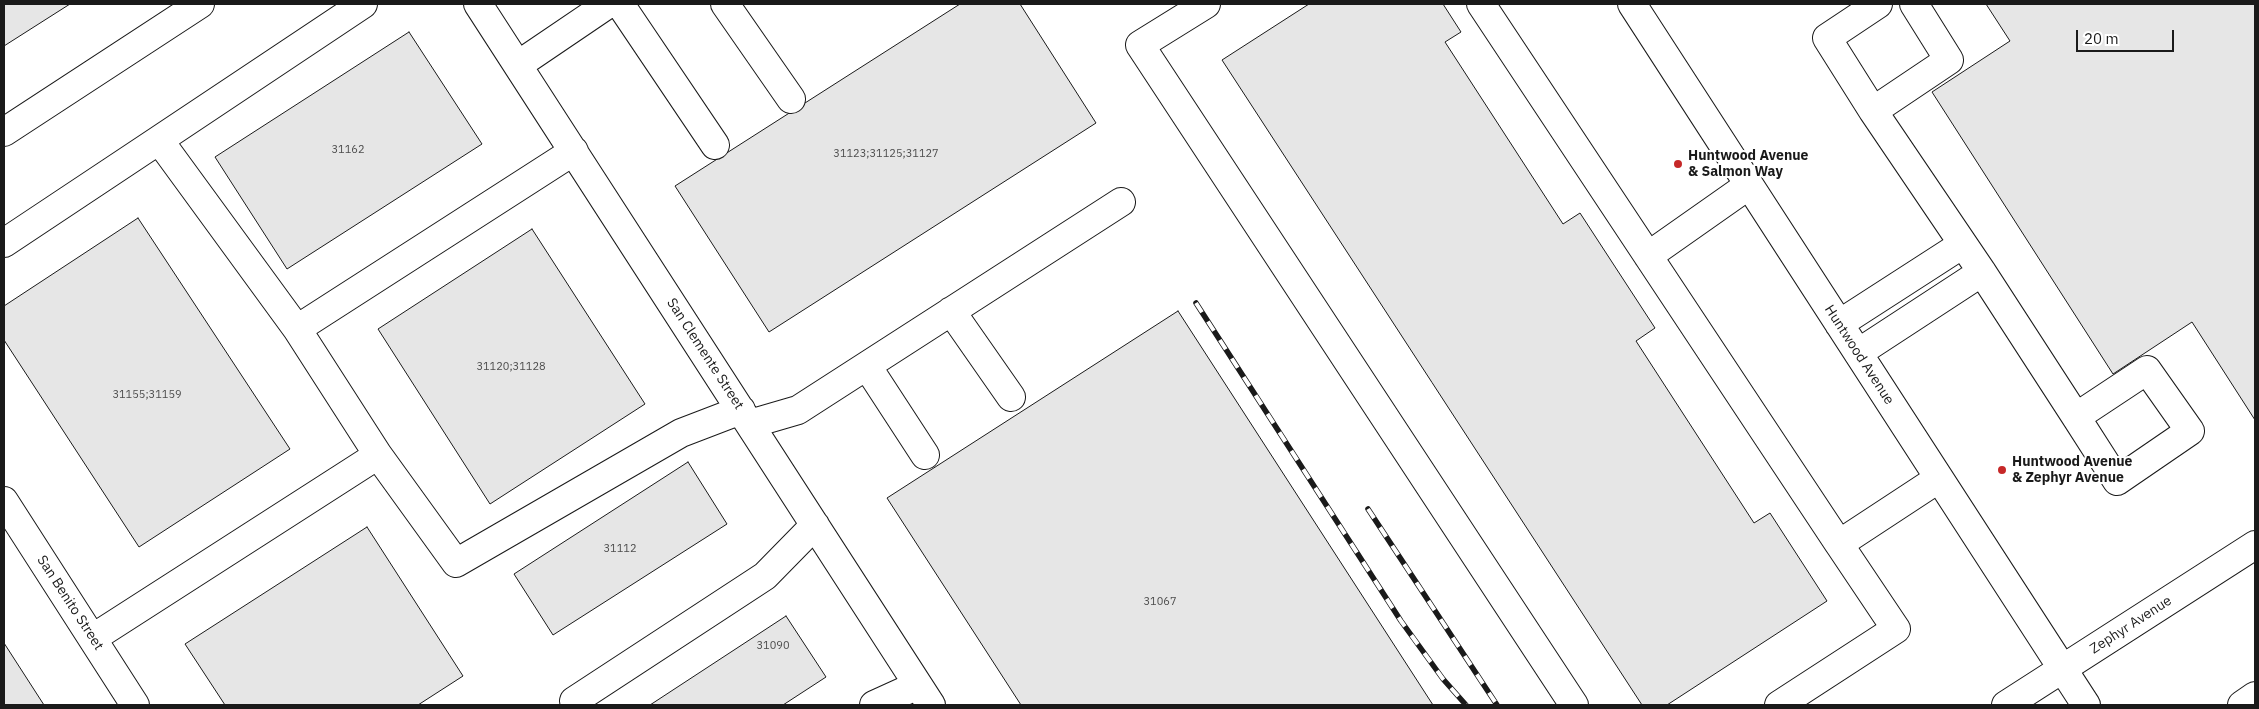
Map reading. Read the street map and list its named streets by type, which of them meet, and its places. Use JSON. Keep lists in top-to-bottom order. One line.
{"streets":{"street":["San Clemente Street","Huntwood Avenue","San Benito Street","Zephyr Avenue"]},"crossings":[["Huntwood Avenue","Zephyr Avenue"]],"places":["Huntwood Avenue & Salmon Way","Huntwood Avenue & Zephyr Avenue"],"house_numbers":["31162","31123;31125;31127","31120;31128","31155;31159","31112","31067","31090"],"scale_bar":"20 m"}
